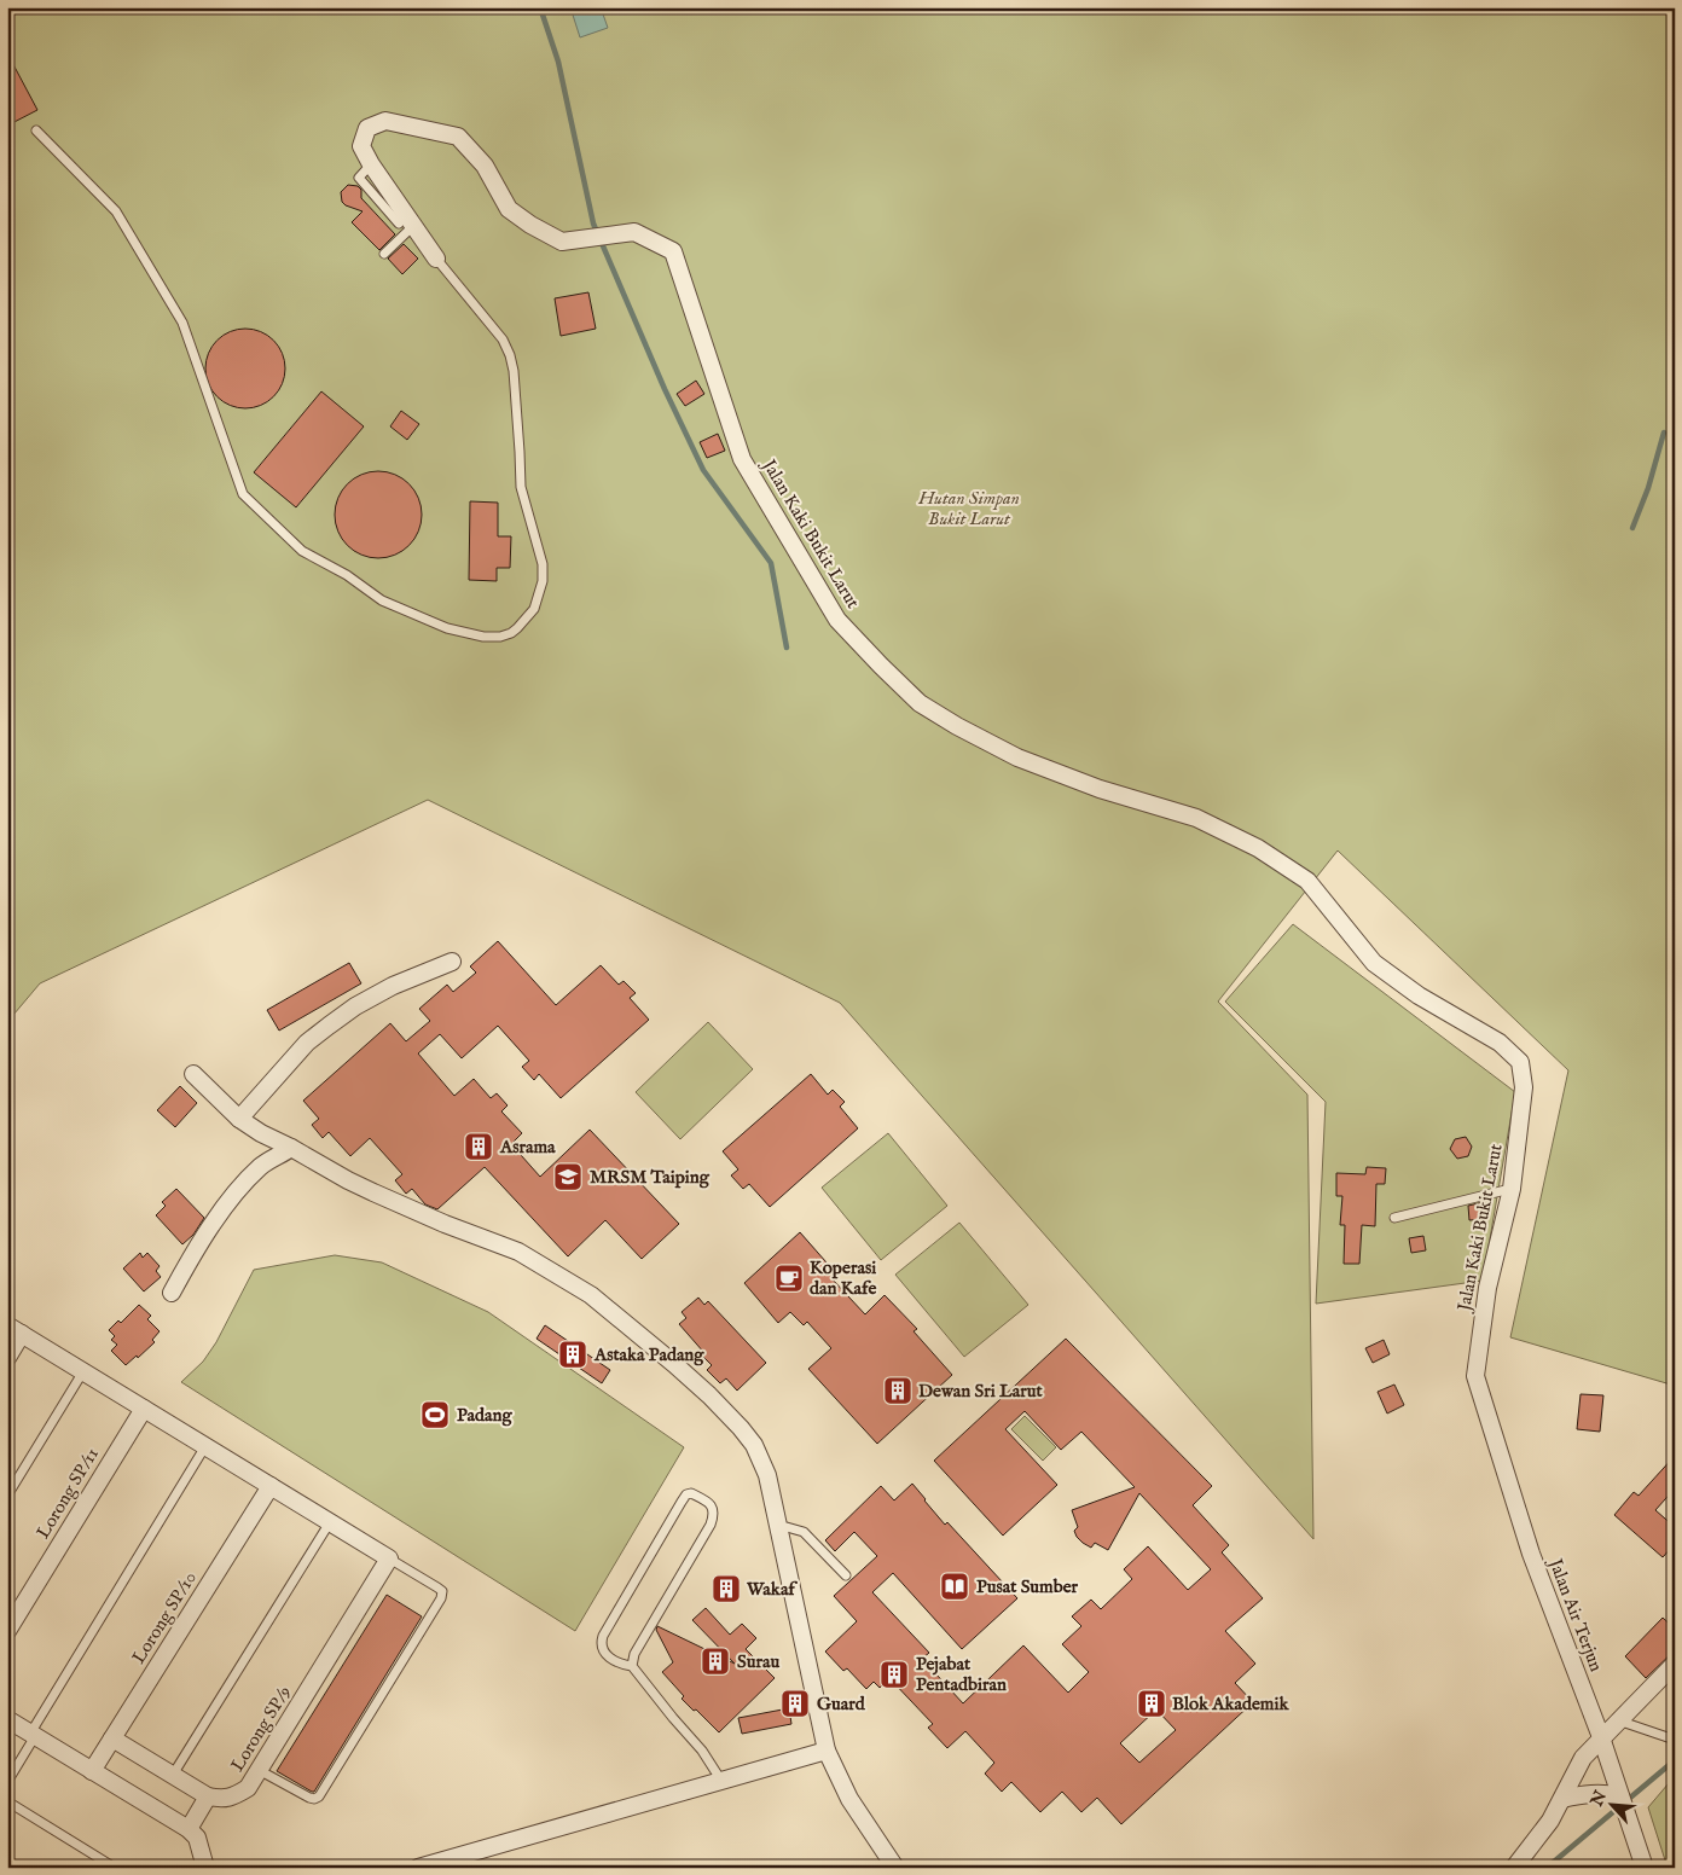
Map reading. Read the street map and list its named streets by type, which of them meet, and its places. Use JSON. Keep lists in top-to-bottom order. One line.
{"streets":{"street":["Jalan Kaki Bukit Larut","Lorong SP/11","Jalan Air Terjun","Lorong SP/10","Lorong SP/9"]},"crossings":[["Jalan Kaki Bukit Larut","Jalan Air Terjun"]],"parks":["Hutan Simpan Bukit Larut"],"places":{"building":["Asrama","Astaka Padang","Dewan Sri Larut","Wakaf","Surau","Pejabat Pentadbiran","Guard","Blok Akademik"],"school or university":["MRSM Taiping"],"cafe":["Koperasi dan Kafe"],"sports":["Padang"],"library":["Pusat Sumber"]},"north":"top left"}
